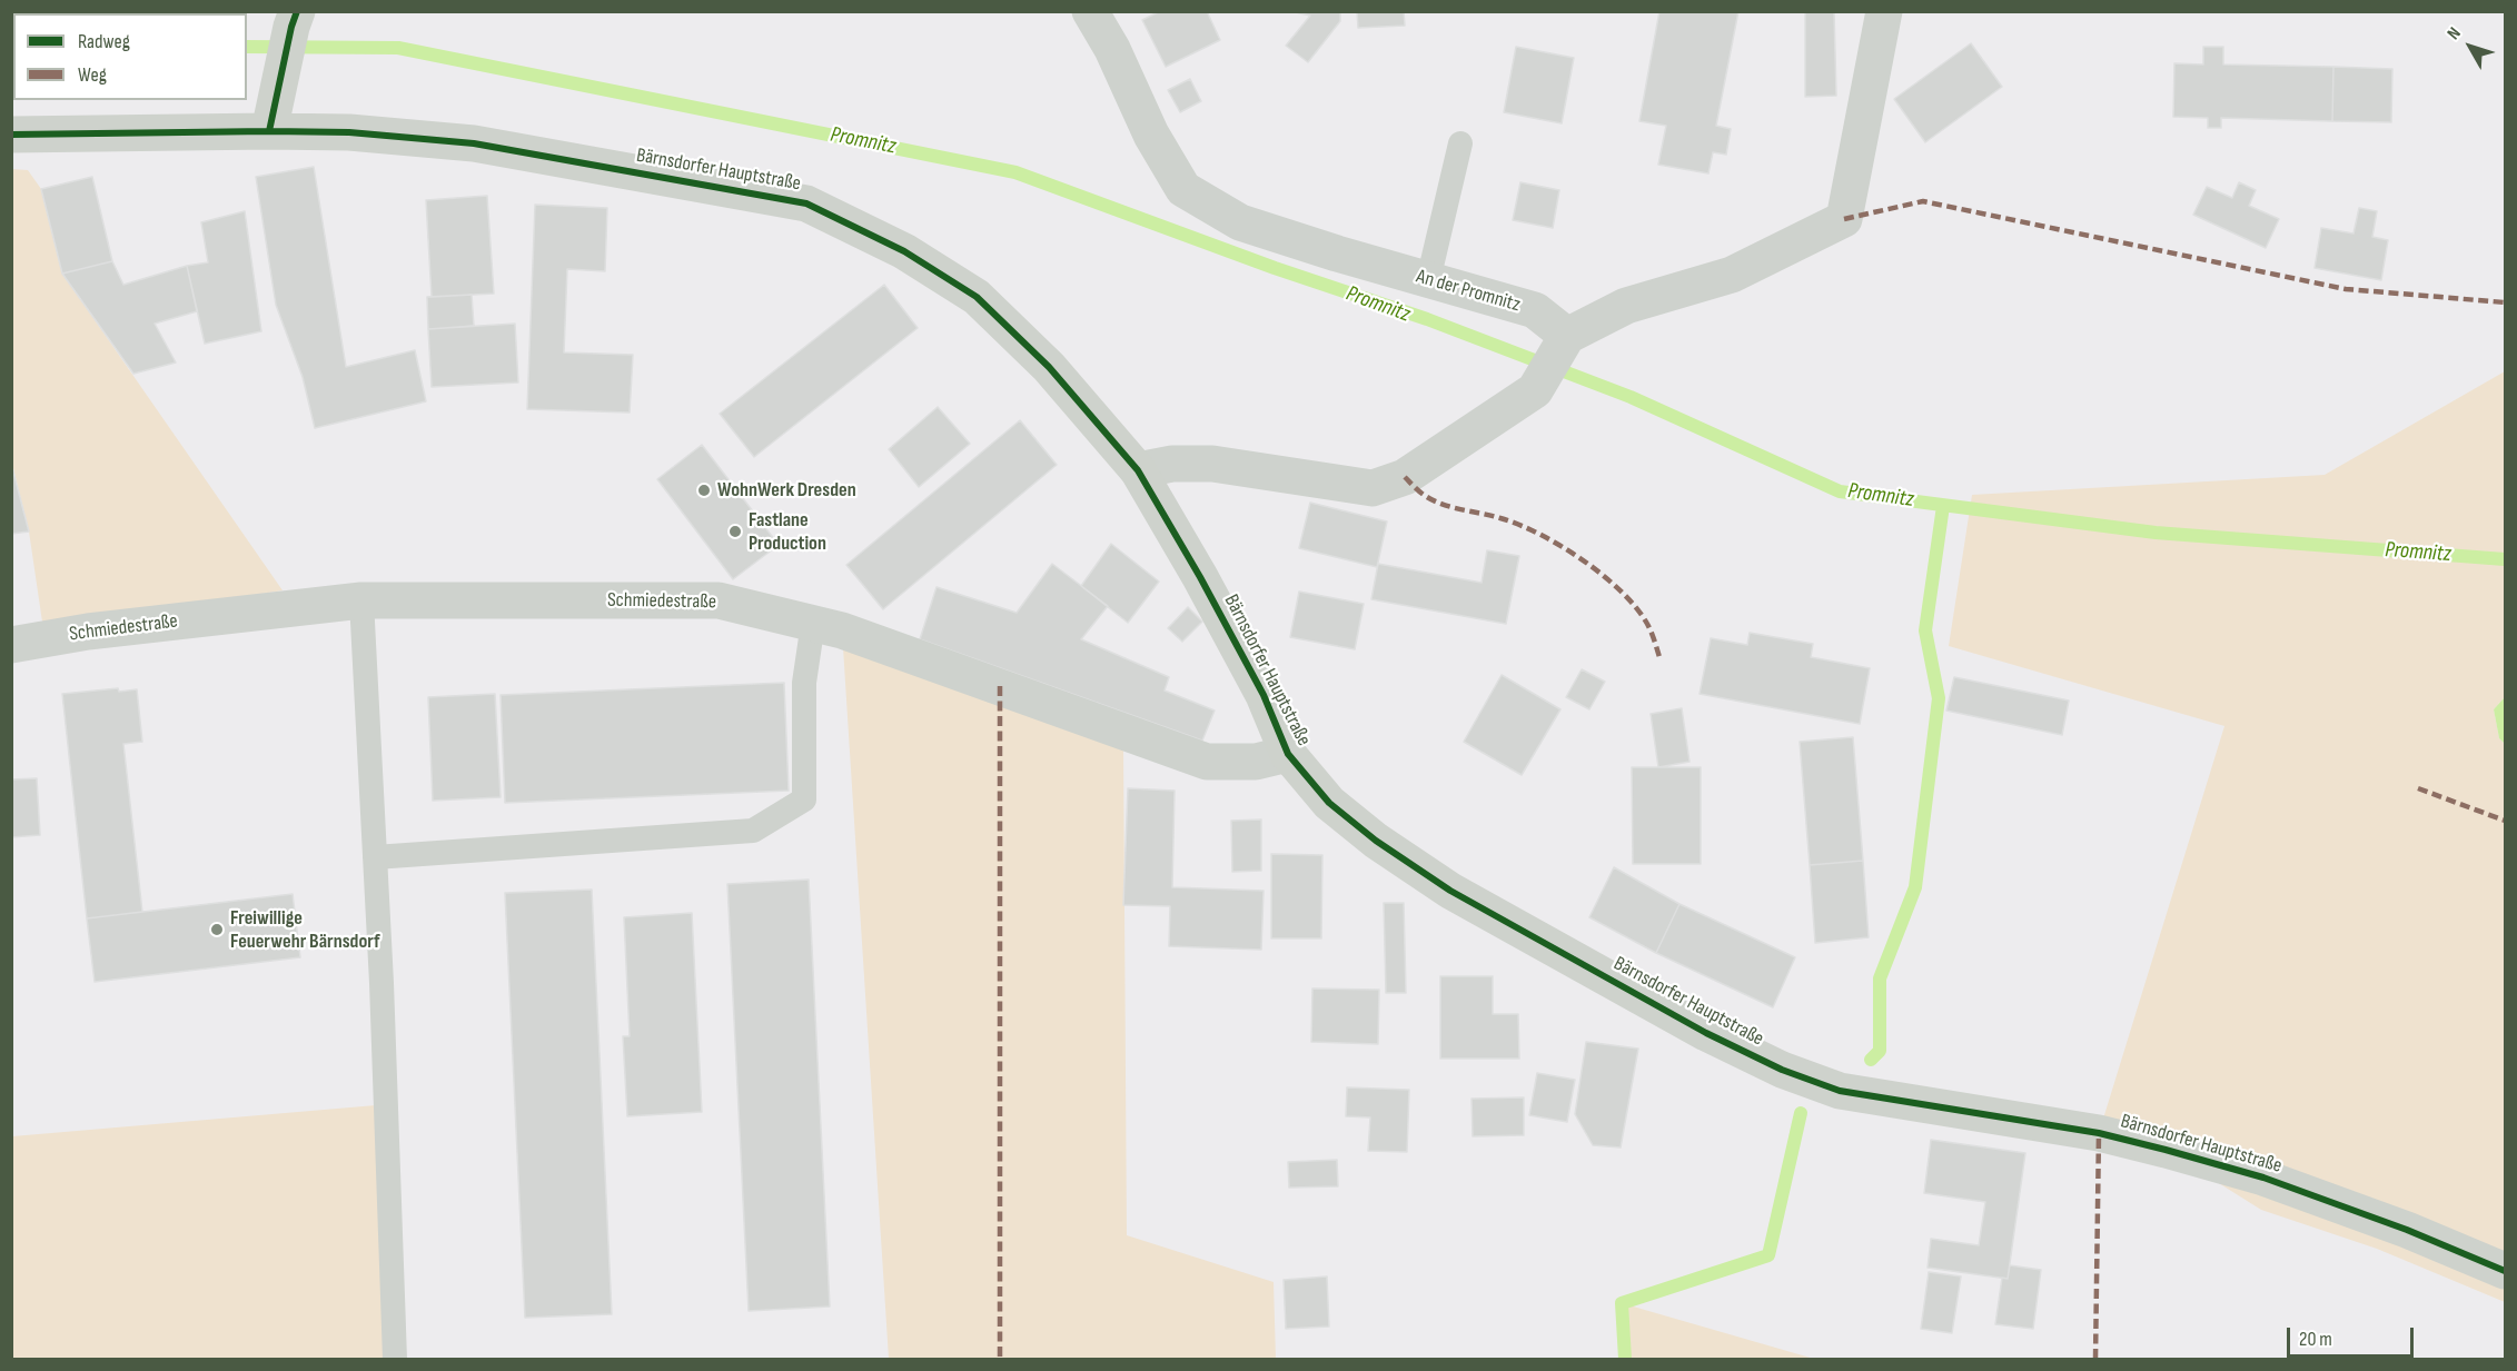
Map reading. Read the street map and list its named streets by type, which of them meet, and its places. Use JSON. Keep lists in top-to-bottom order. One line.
{"streets":{"main road":["Bärnsdorfer Hauptstraße"],"street":["An der Promnitz","Schmiedestraße"]},"crossings":[["Bärnsdorfer Hauptstraße","Schmiedestraße"]],"water":["Promnitz"],"places":["WohnWerk Dresden","Fastlane Production","Freiwillige Feuerwehr Bärnsdorf"],"legend":["Radweg","Weg"],"scale_bar":"20 m","north":"top left"}
